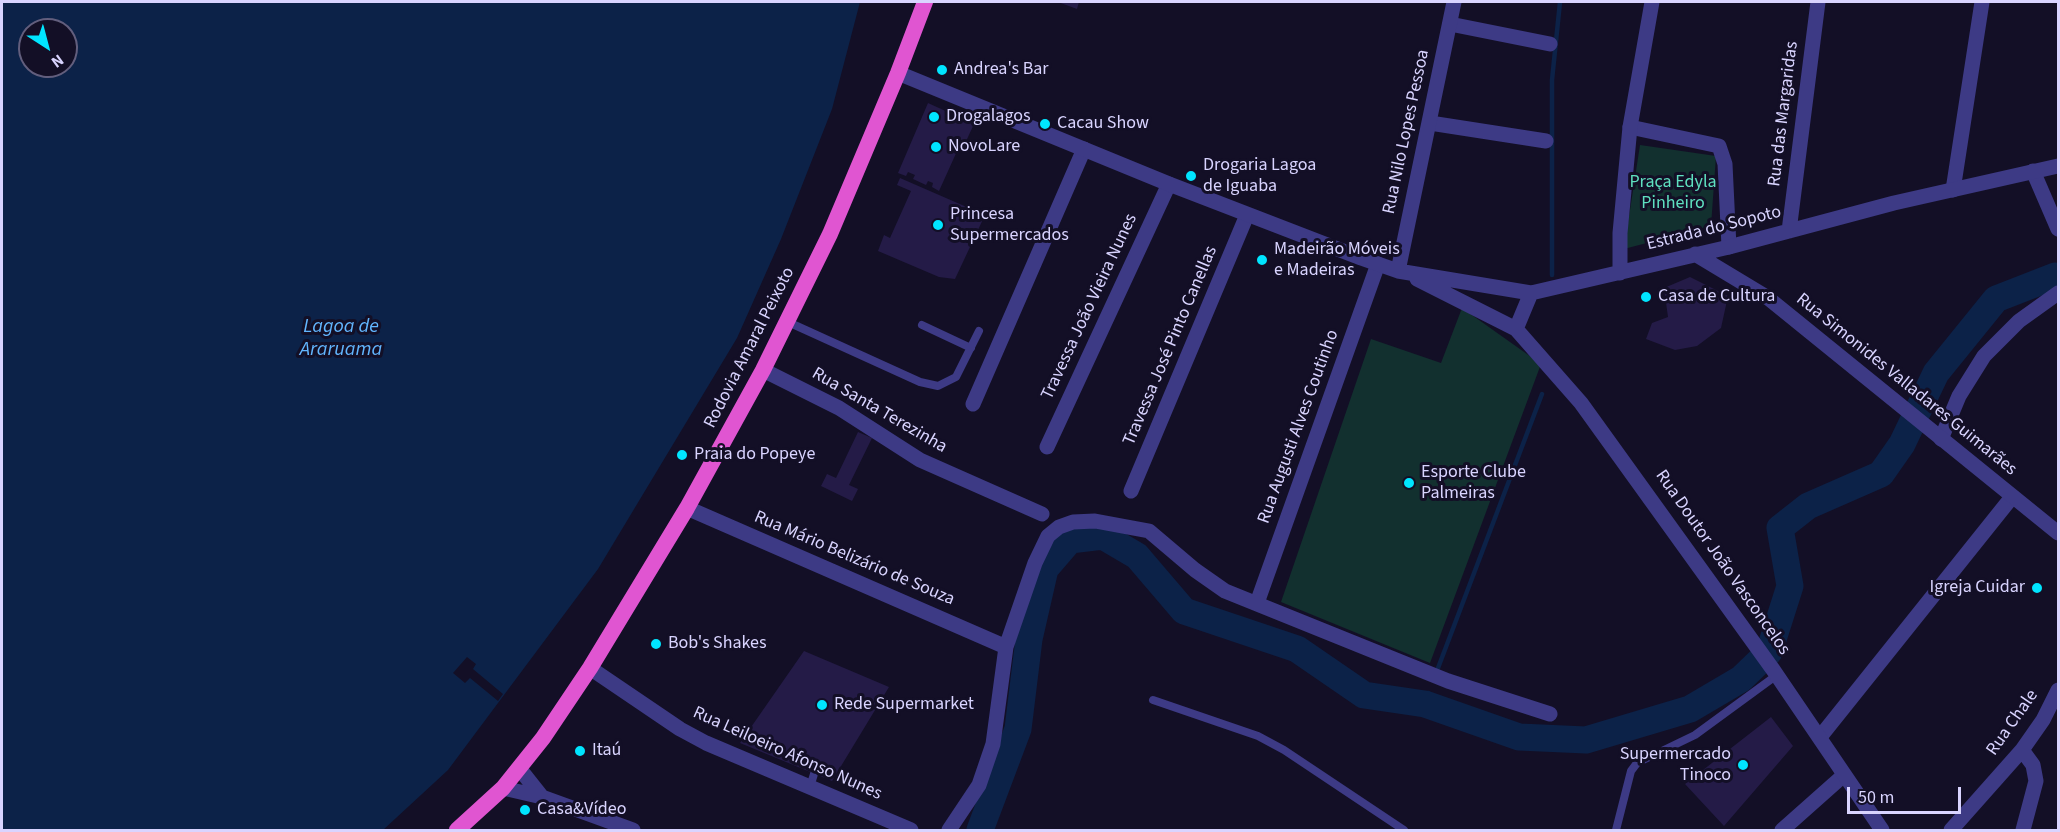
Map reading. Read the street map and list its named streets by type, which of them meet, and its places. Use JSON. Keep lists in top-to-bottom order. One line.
{"streets":{"highway":["Rodovia Amaral Peixoto"],"street":["Rua das Margaridas","Rua Nilo Lopes Pessoa","Estrada do Sopoto","Travessa João Vieira Nunes","Travessa José Pinto Canellas","Rua Simonides Valladares Guimarães","Rua Santa Terezinha","Rua Augusti Alves Coutinho","Rua Mário Belizário de Souza","Rua Doutor João Vasconcelos","Rua Chale","Rua Leiloeiro Afonso Nunes"]},"crossings":[["Rua das Margaridas","Estrada do Sopoto"],["Rua Nilo Lopes Pessoa","Estrada do Sopoto"],["Rua Nilo Lopes Pessoa","Rua Doutor João Vasconcelos"],["Estrada do Sopoto","Travessa João Vieira Nunes"],["Estrada do Sopoto","Travessa José Pinto Canellas"],["Estrada do Sopoto","Rodovia Amaral Peixoto"],["Estrada do Sopoto","Rua Simonides Valladares Guimarães"],["Estrada do Sopoto","Rua Augusti Alves Coutinho"],["Estrada do Sopoto","Rua Doutor João Vasconcelos"],["Rodovia Amaral Peixoto","Rua Santa Terezinha"],["Rodovia Amaral Peixoto","Rua Mário Belizário de Souza"],["Rodovia Amaral Peixoto","Rua Leiloeiro Afonso Nunes"]],"water":["Lagoa de Araruama"],"parks":["Praça Edyla Pinheiro"],"places":["Andrea's Bar","Drogalagos","Cacau Show","NovoLare","Drogaria Lagoa de Iguaba","Princesa Supermercados","Madeirão Móveis e Madeiras","Casa de Cultura","Praia do Popeye","Esporte Clube Palmeiras","Igreja Cuidar","Bob's Shakes","Rede Supermarket","Itaú","Supermercado Tinoco","Casa&Vídeo"],"scale_bar":"50 m","north":"bottom right"}
